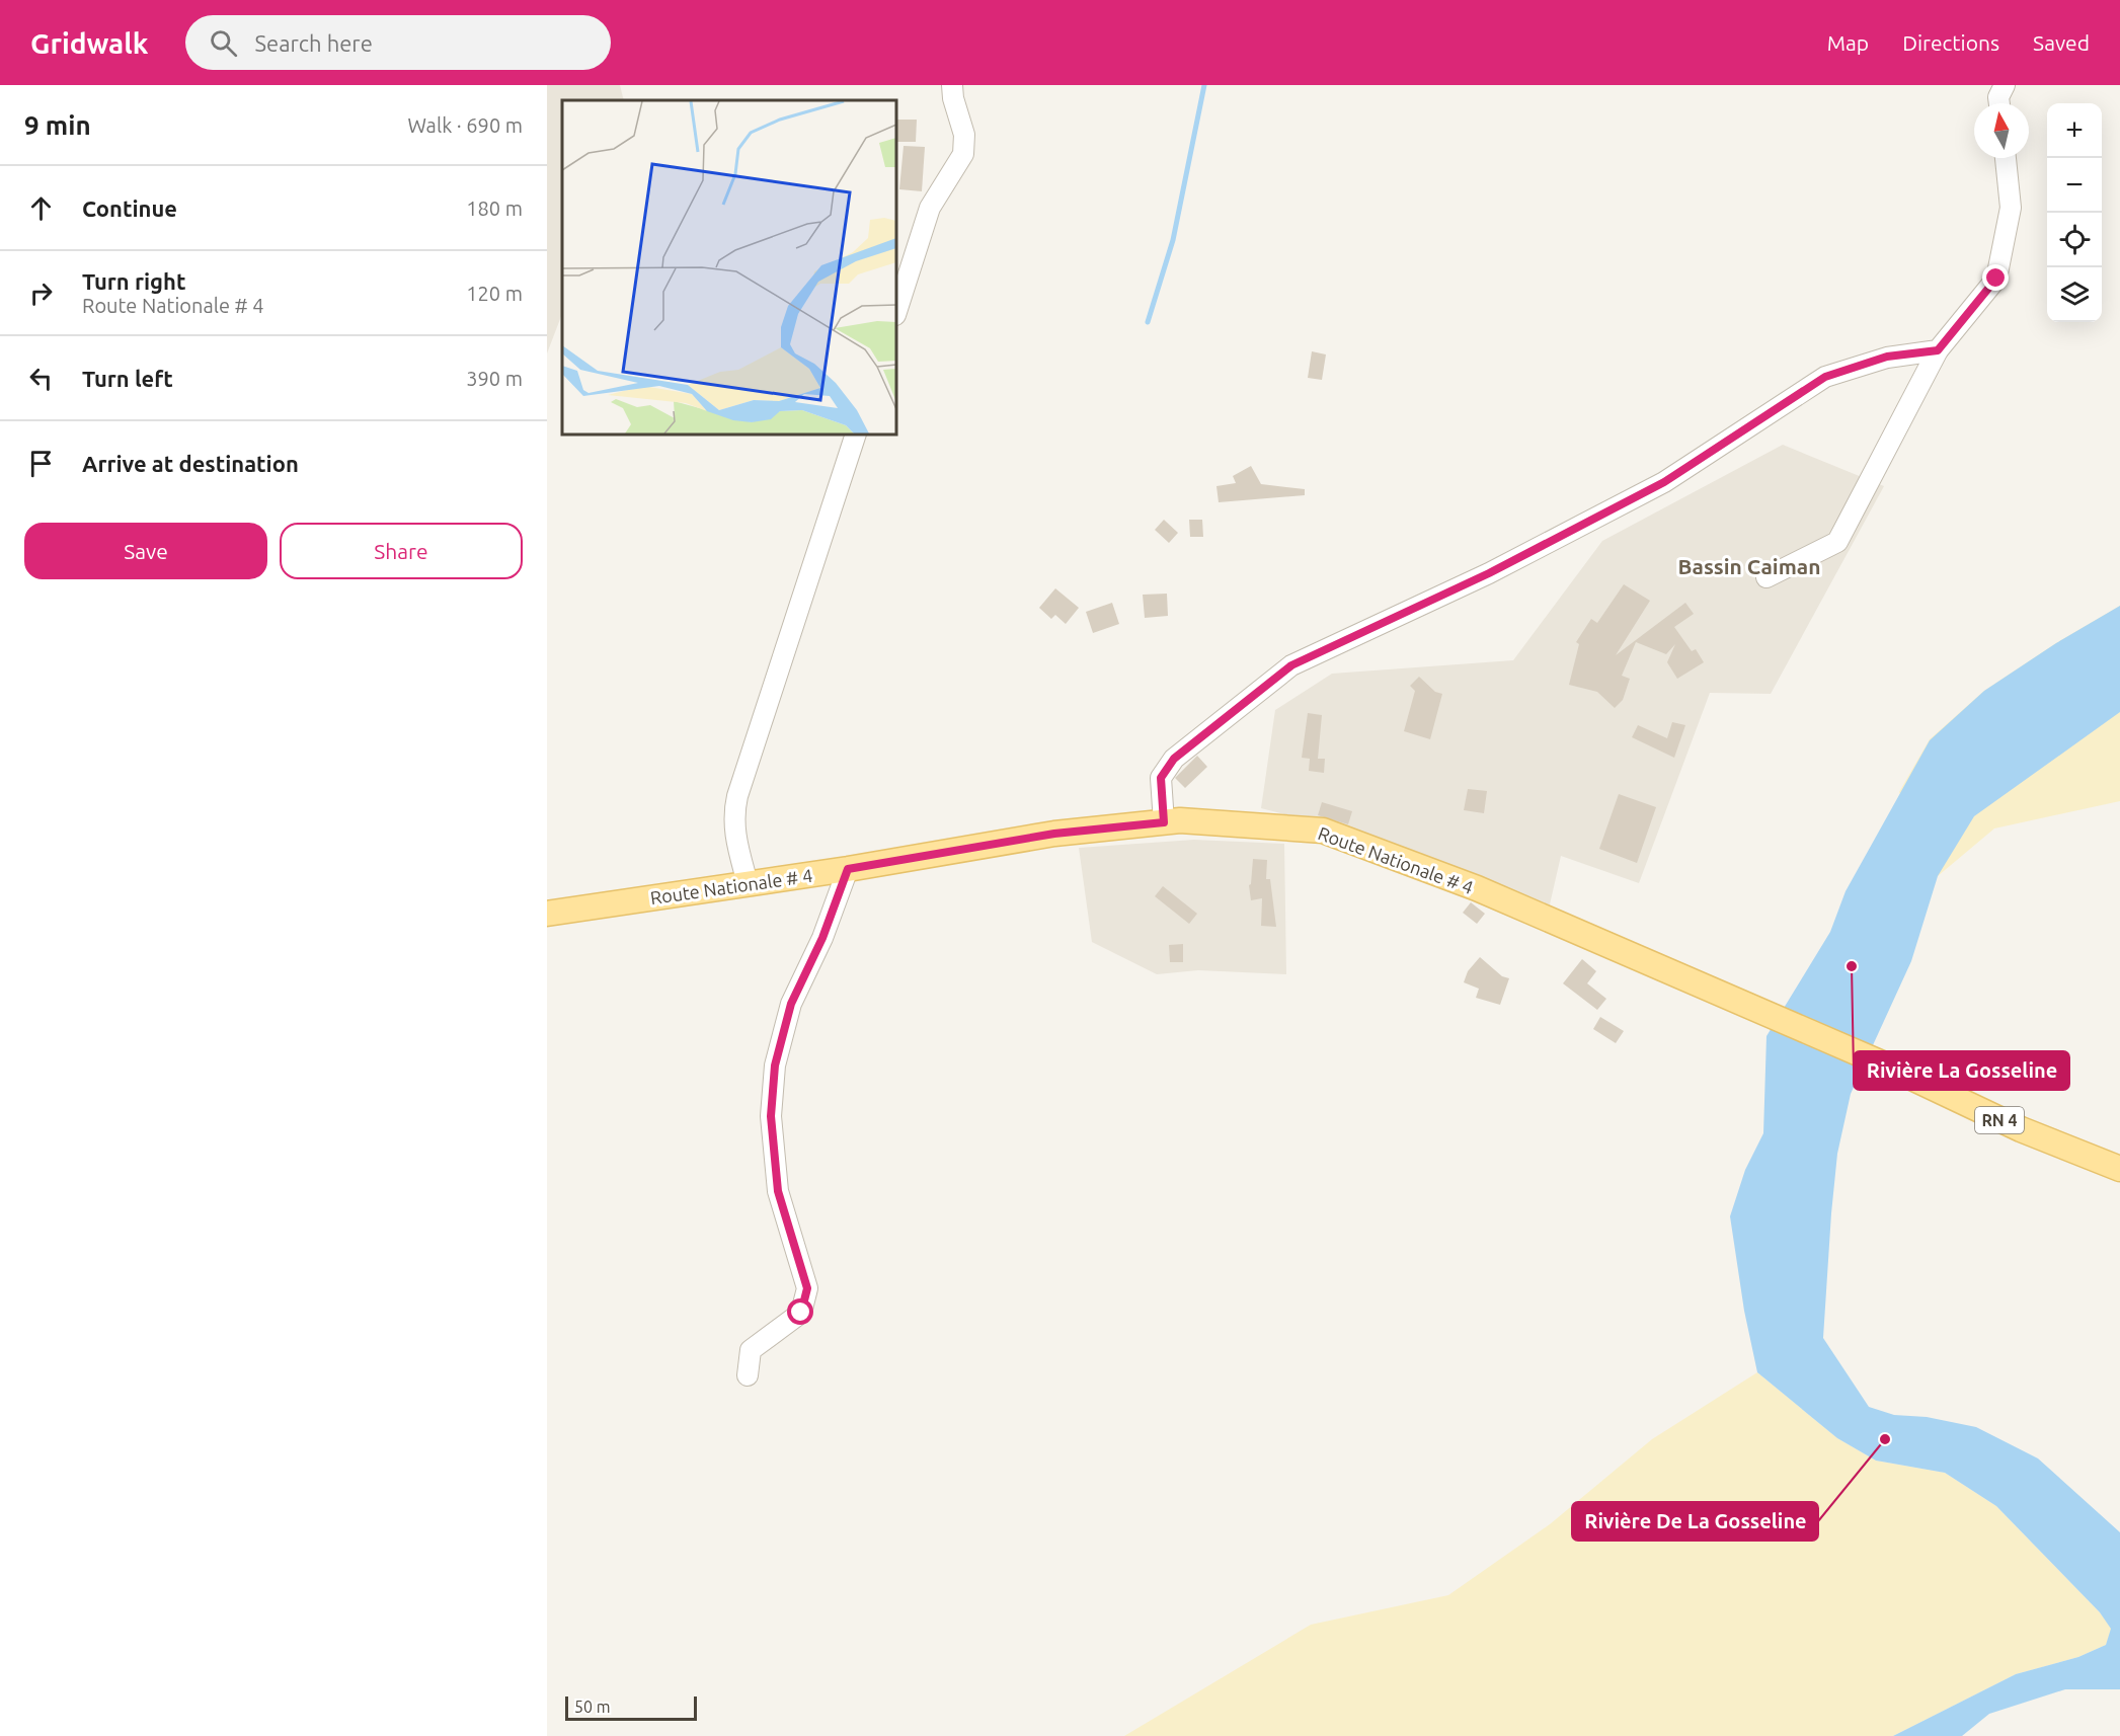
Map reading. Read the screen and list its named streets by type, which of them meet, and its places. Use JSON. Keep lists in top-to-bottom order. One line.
{"streets":{"main road":["Route Nationale # 4","RN 4"]},"districts":["Bassin Caiman"],"places":["Rivière La Gosseline","Rivière De La Gosseline"],"scale_bar":"50 m","north":"top","page":{"header":"Gridwalk","search":"Search here","nav":["Map","Directions","Saved"],"heading":["9 min","Walk · 690 m"],"map_buttons":["+","−"],"list":[["Continue","180 m"],["Turn right","Route Nationale # 4","120 m"],["Turn left","390 m"],"Arrive at destination"],"buttons":["Save","Share"],"scale":"50 m"}}
